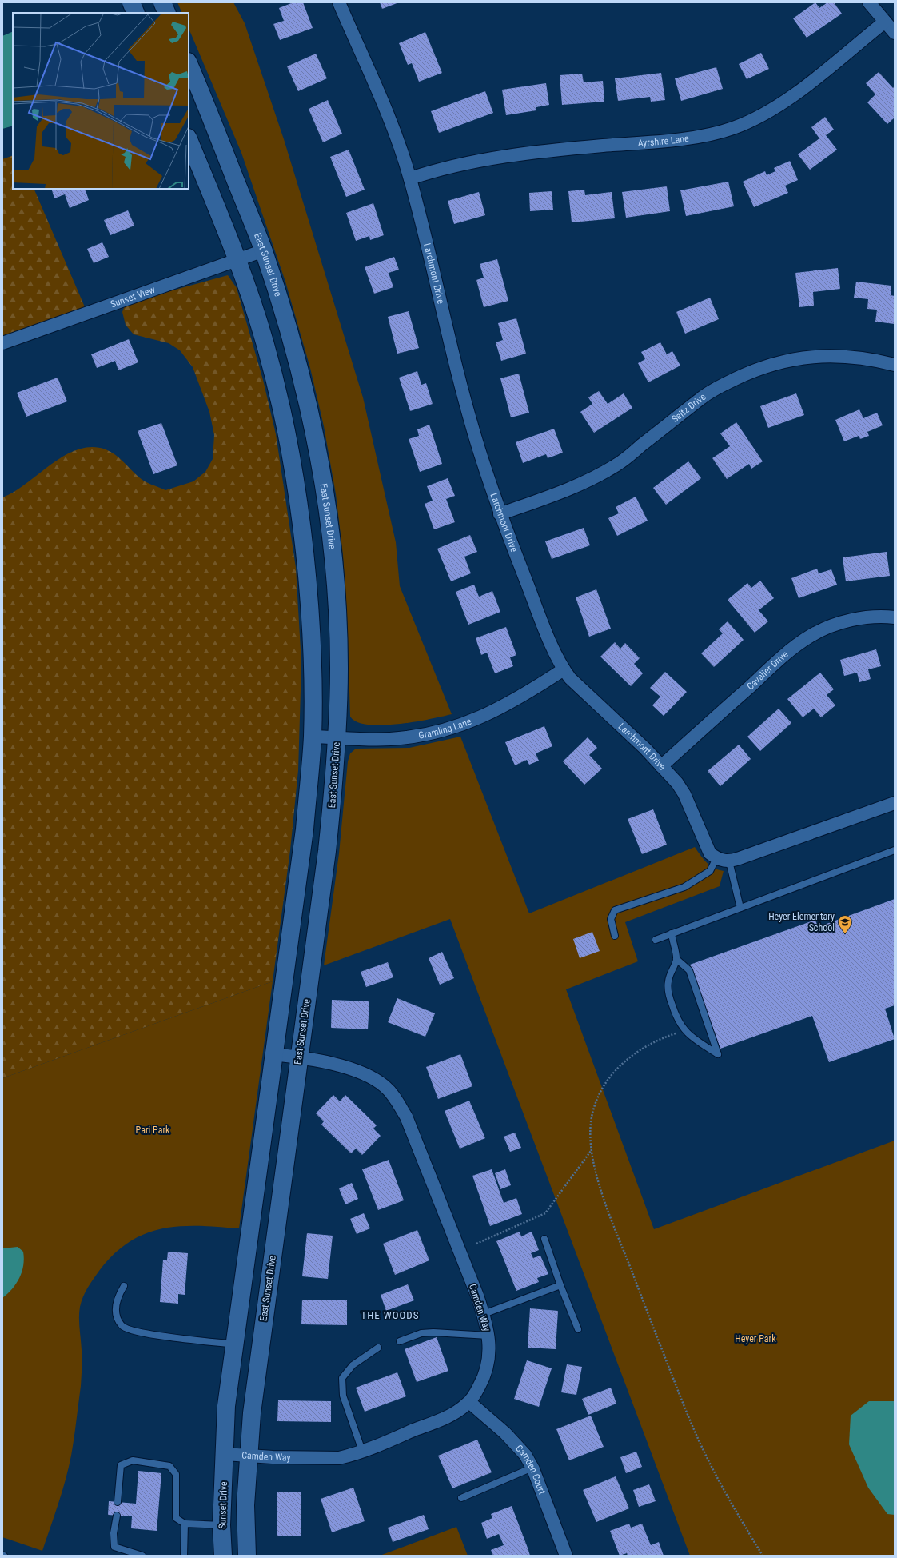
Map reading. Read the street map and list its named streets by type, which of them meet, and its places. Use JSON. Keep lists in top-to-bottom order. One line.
{"streets":{"main road":["East Sunset Drive","Sunset Drive"],"street":["Ayrshire Lane","Larchmont Drive","Sunset View","Seitz Drive","Cavalier Drive","Gramling Lane","Camden Way","Camden Court"]},"crossings":[["Ayrshire Lane","Larchmont Drive"],["East Sunset Drive","Sunset View"],["East Sunset Drive","Gramling Lane"],["East Sunset Drive","Camden Way"],["Larchmont Drive","Seitz Drive"],["Larchmont Drive","Cavalier Drive"],["Larchmont Drive","Gramling Lane"],["Camden Way","Camden Court"],["Camden Way","Sunset Drive"]],"districts":["THE WOODS"],"parks":["Pari Park","Heyer Park"],"places":{"school or university":["Heyer Elementary School"]}}
